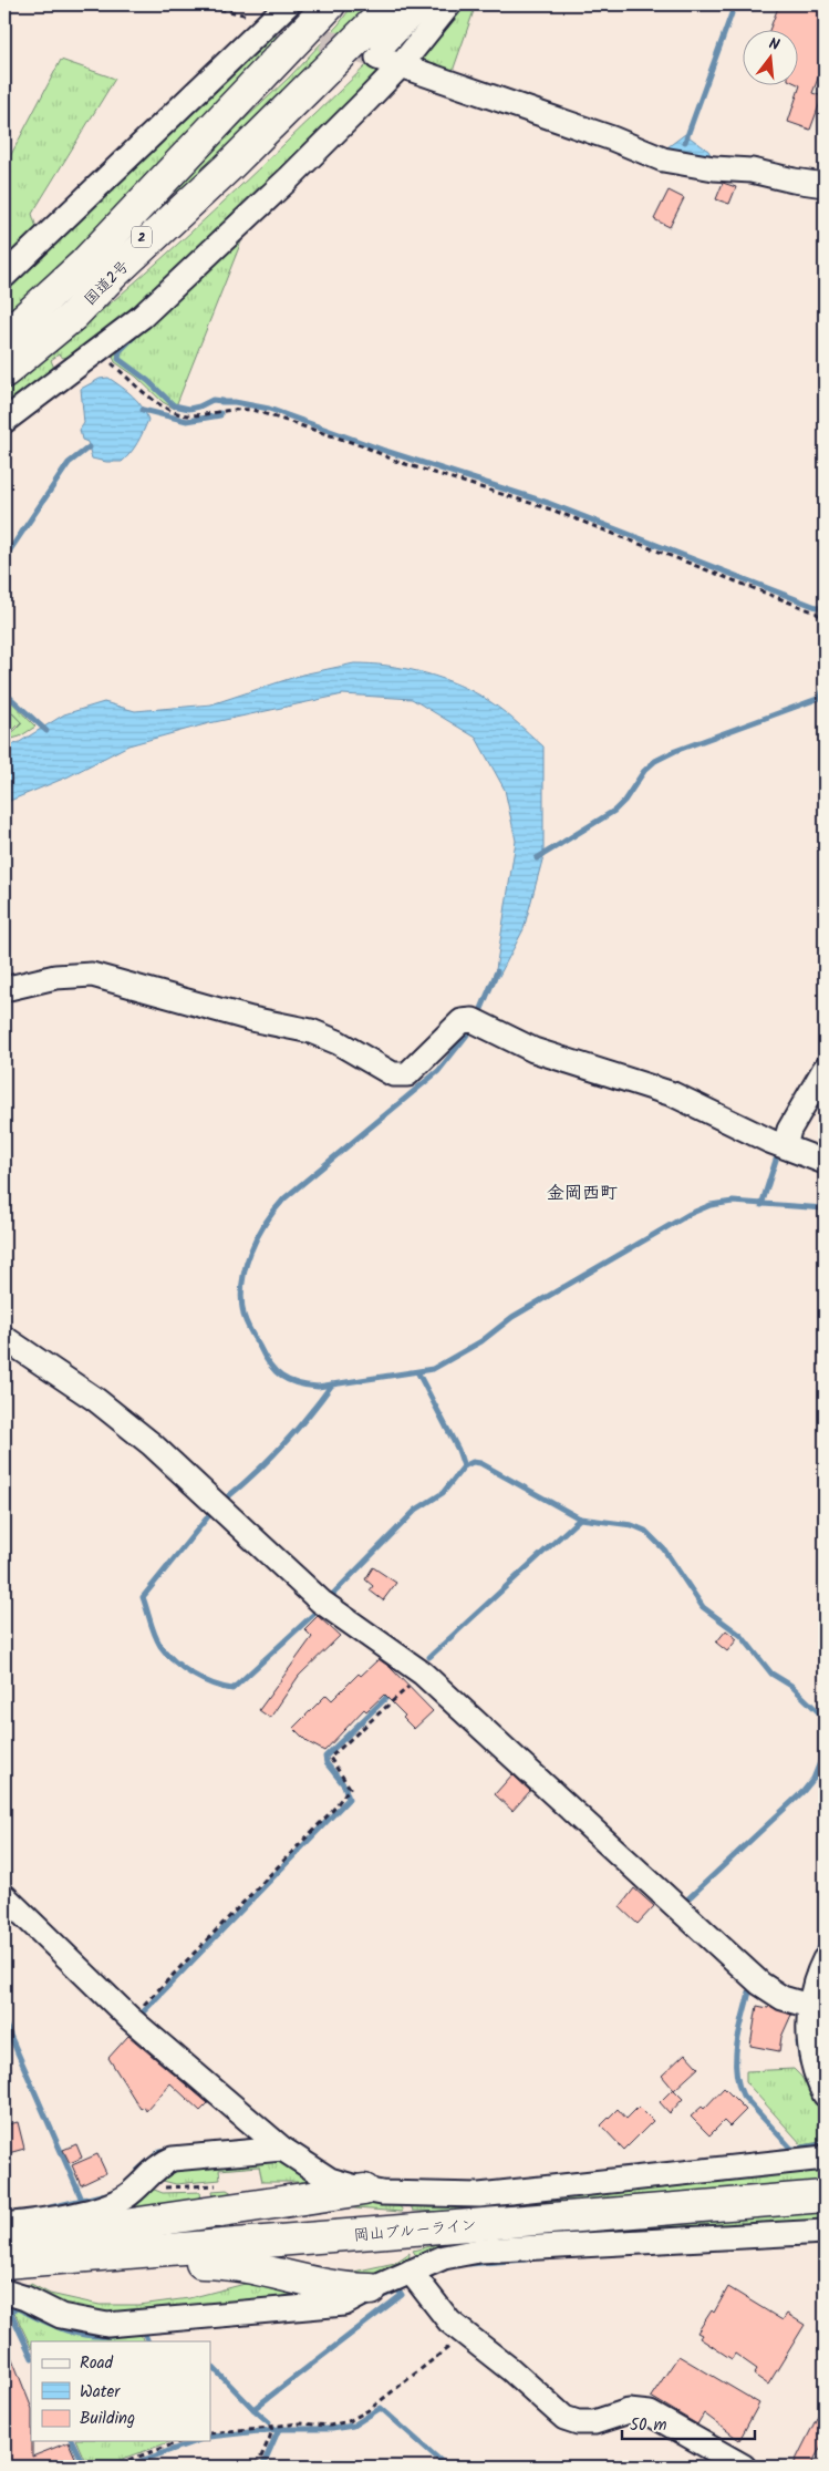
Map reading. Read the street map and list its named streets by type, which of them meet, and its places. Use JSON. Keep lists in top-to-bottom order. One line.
{"streets":{"main road":["2","国道2号","岡山ブルーライン"]},"districts":["金岡西町"],"legend":["Road","Water","Building"],"scale_bar":"50 m","north":"top"}
